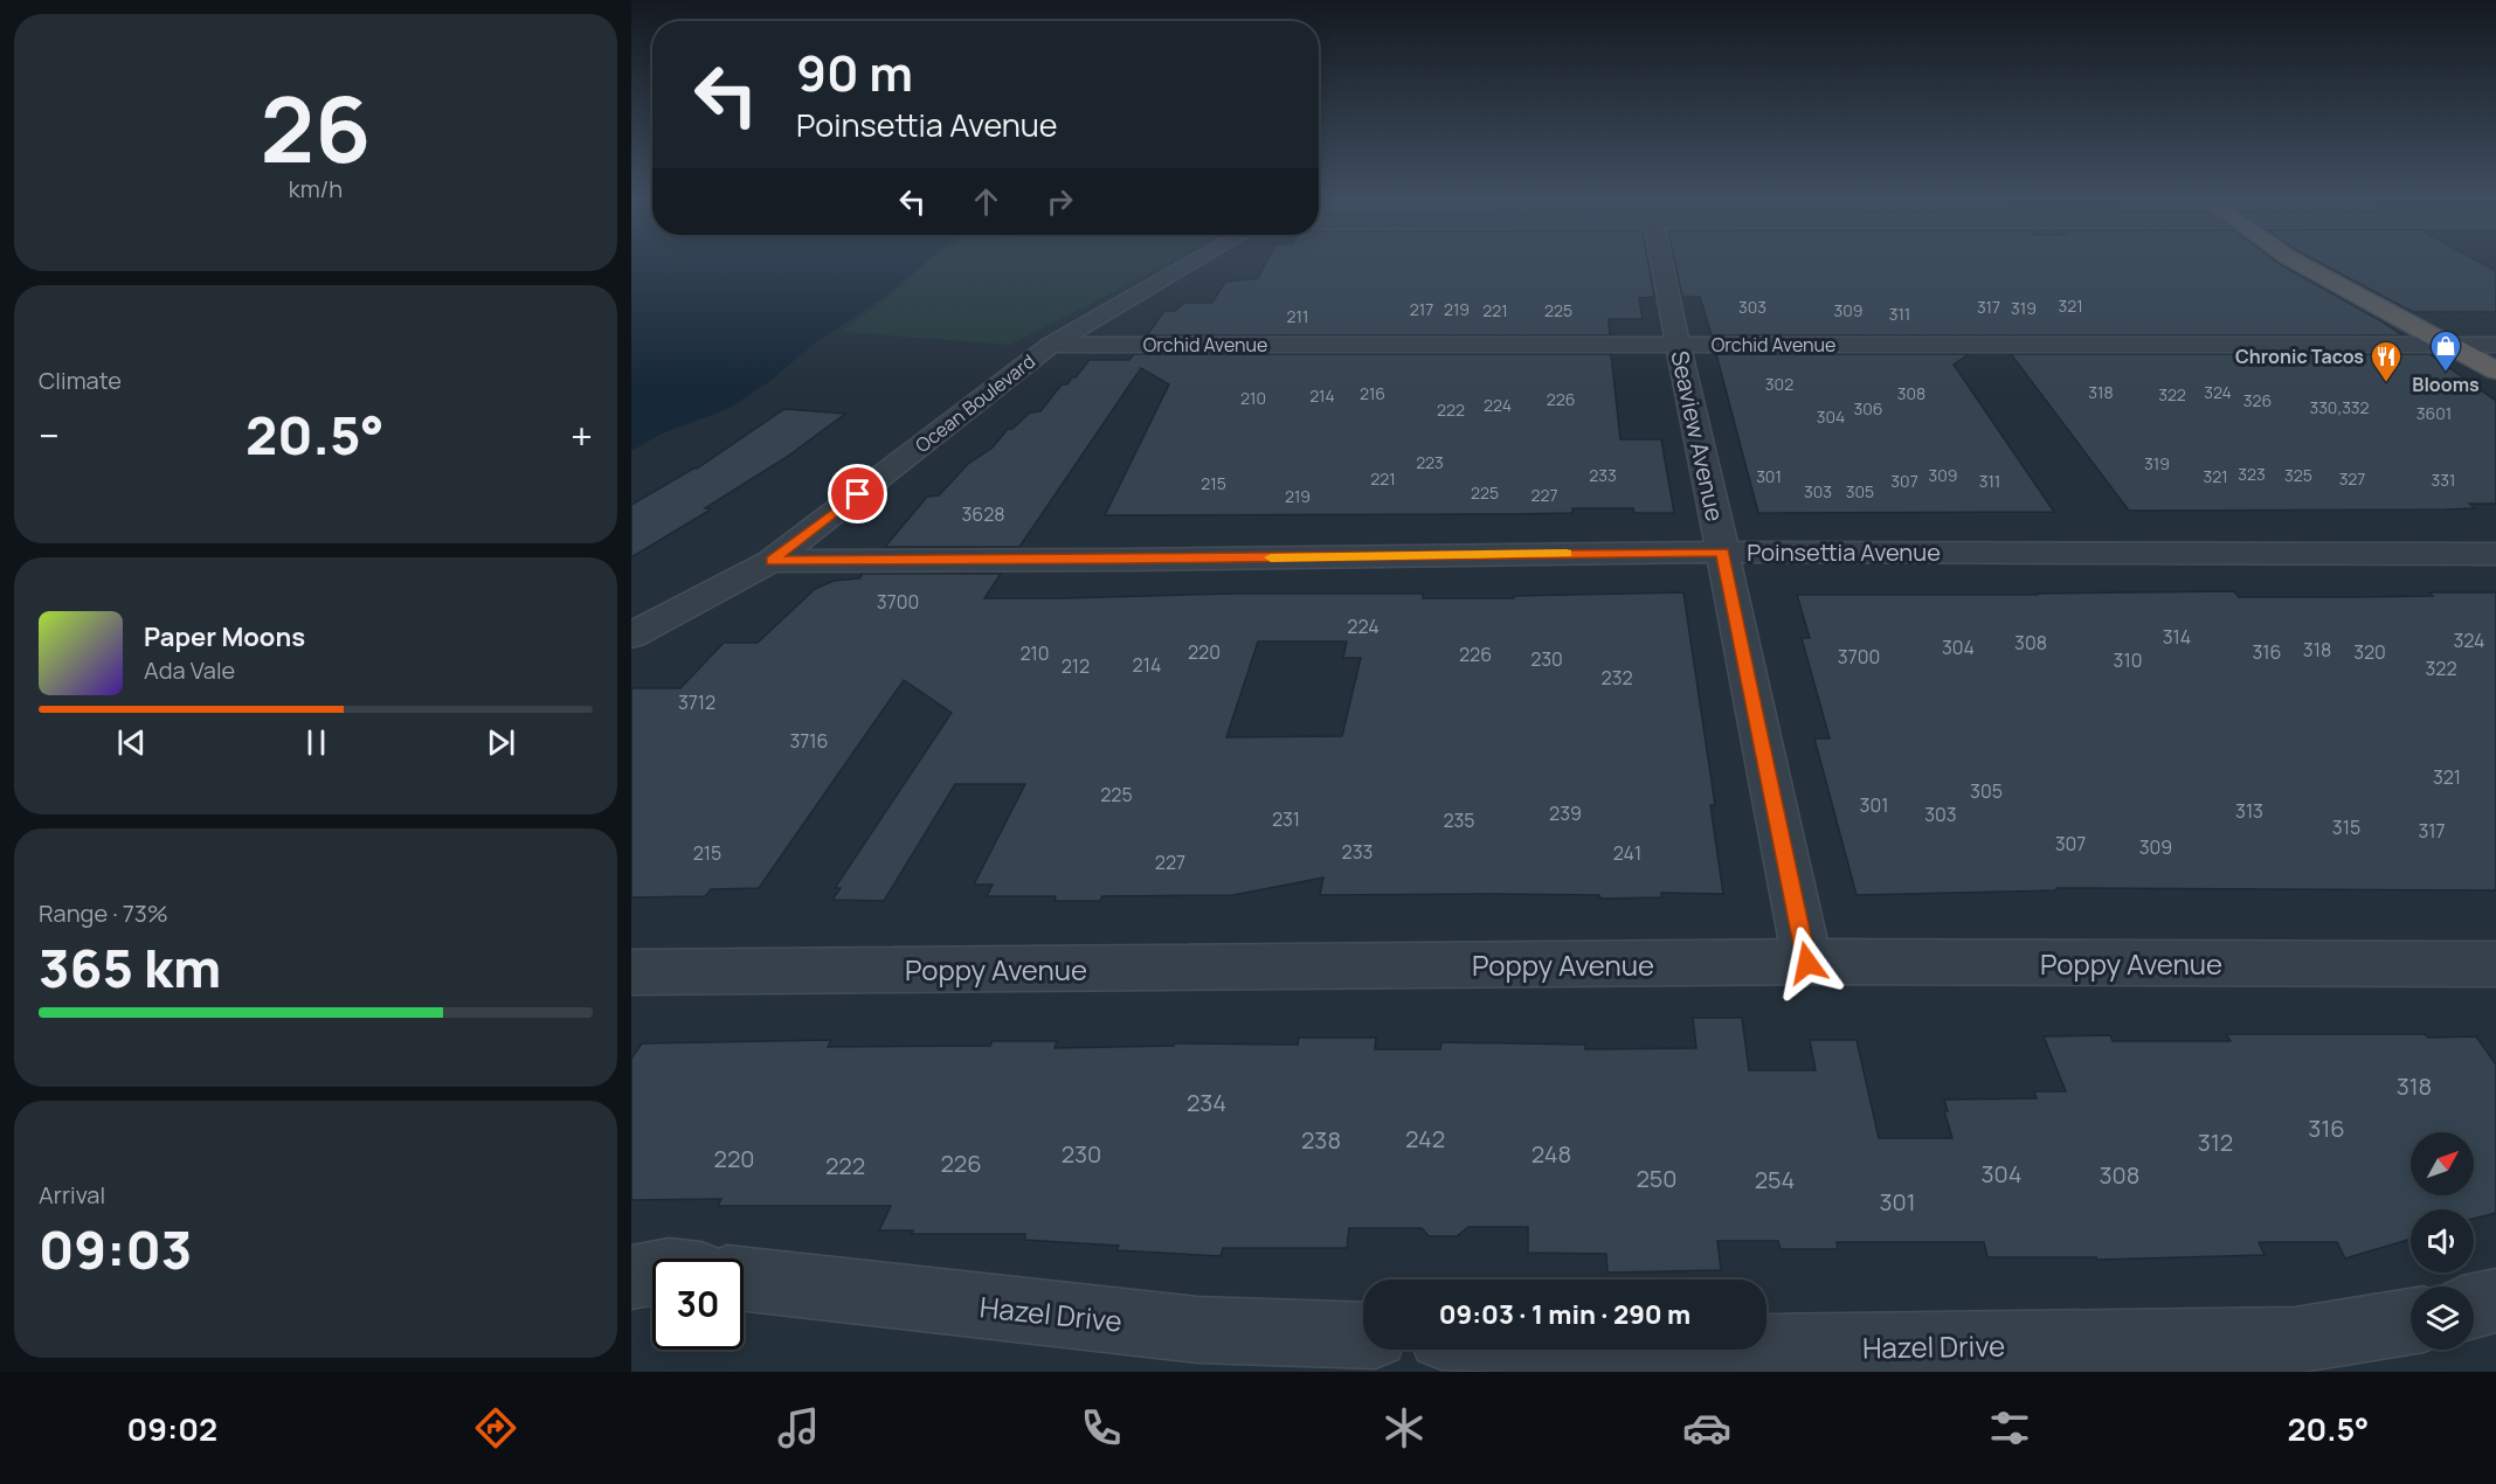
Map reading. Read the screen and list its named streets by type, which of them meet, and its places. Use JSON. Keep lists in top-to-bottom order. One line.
{"streets":{"street":["Orchid Avenue","Ocean Boulevard","Seaview Avenue","Poinsettia Avenue","Poppy Avenue","Hazel Drive"]},"crossings":[["Orchid Avenue","Ocean Boulevard"],["Orchid Avenue","Seaview Avenue"],["Ocean Boulevard","Poinsettia Avenue"],["Seaview Avenue","Poinsettia Avenue"],["Seaview Avenue","Poppy Avenue"]],"places":{"shop":["Blooms"],"restaurant":["Chronic Tacos"]},"house_numbers":["321","303","317","319","217","219","221","225","309","311","211","302","318","324","216","308","322","214","210","226","326","224","330,332","306","222","3601","304","223","319","323","233","309","325","301","321","221","327","331","307","311","215","303","305","225","227","219","3628","3700","224","314","324","308","304","318","220","316","320","210","226","3700","230","310","214","212","322","232","3712","3716","321","305","225","301","313","239","303","231","235","315","317","307","309","233","215","241","227","318","234","316","242","238","312","230","248","220","226","222","304","308","250","254","301"],"north":"top right","page":{"tile":[["26","km/h"],"Climate",["Range · 73%","365 km"],["Arrival","09:03"]],"turn":["90 m","Poinsettia Avenue"],"heat":["−","20.5°","+"],"song":["Paper Moons","Ada Vale"],"limit":"30","trip":"09:03 · 1 min · 290 m","tabs":["09:02","20.5°"]}}
